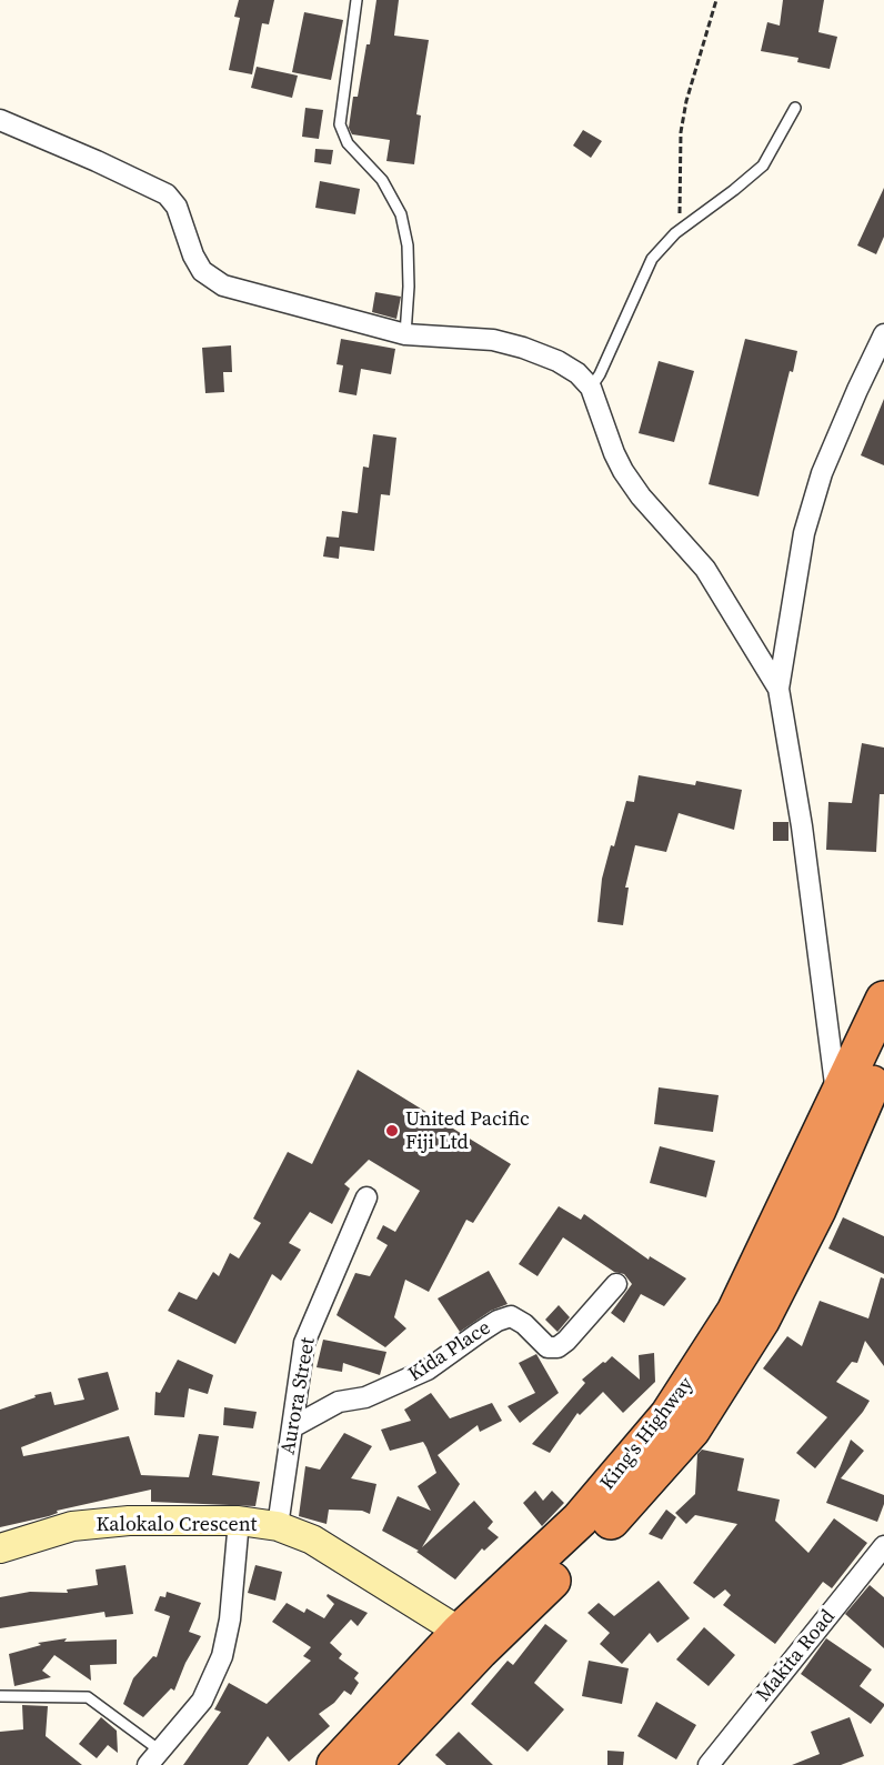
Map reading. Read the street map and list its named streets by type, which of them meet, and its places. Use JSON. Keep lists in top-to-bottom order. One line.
{"streets":{"highway":["King's Highway"],"street":["Kida Place","Aurora Street","Kalokalo Crescent","Makita Road"]},"crossings":[["Kida Place","Aurora Street"],["Aurora Street","Kalokalo Crescent"],["King's Highway","Kalokalo Crescent"]],"places":["United Pacific Fiji Ltd"]}
